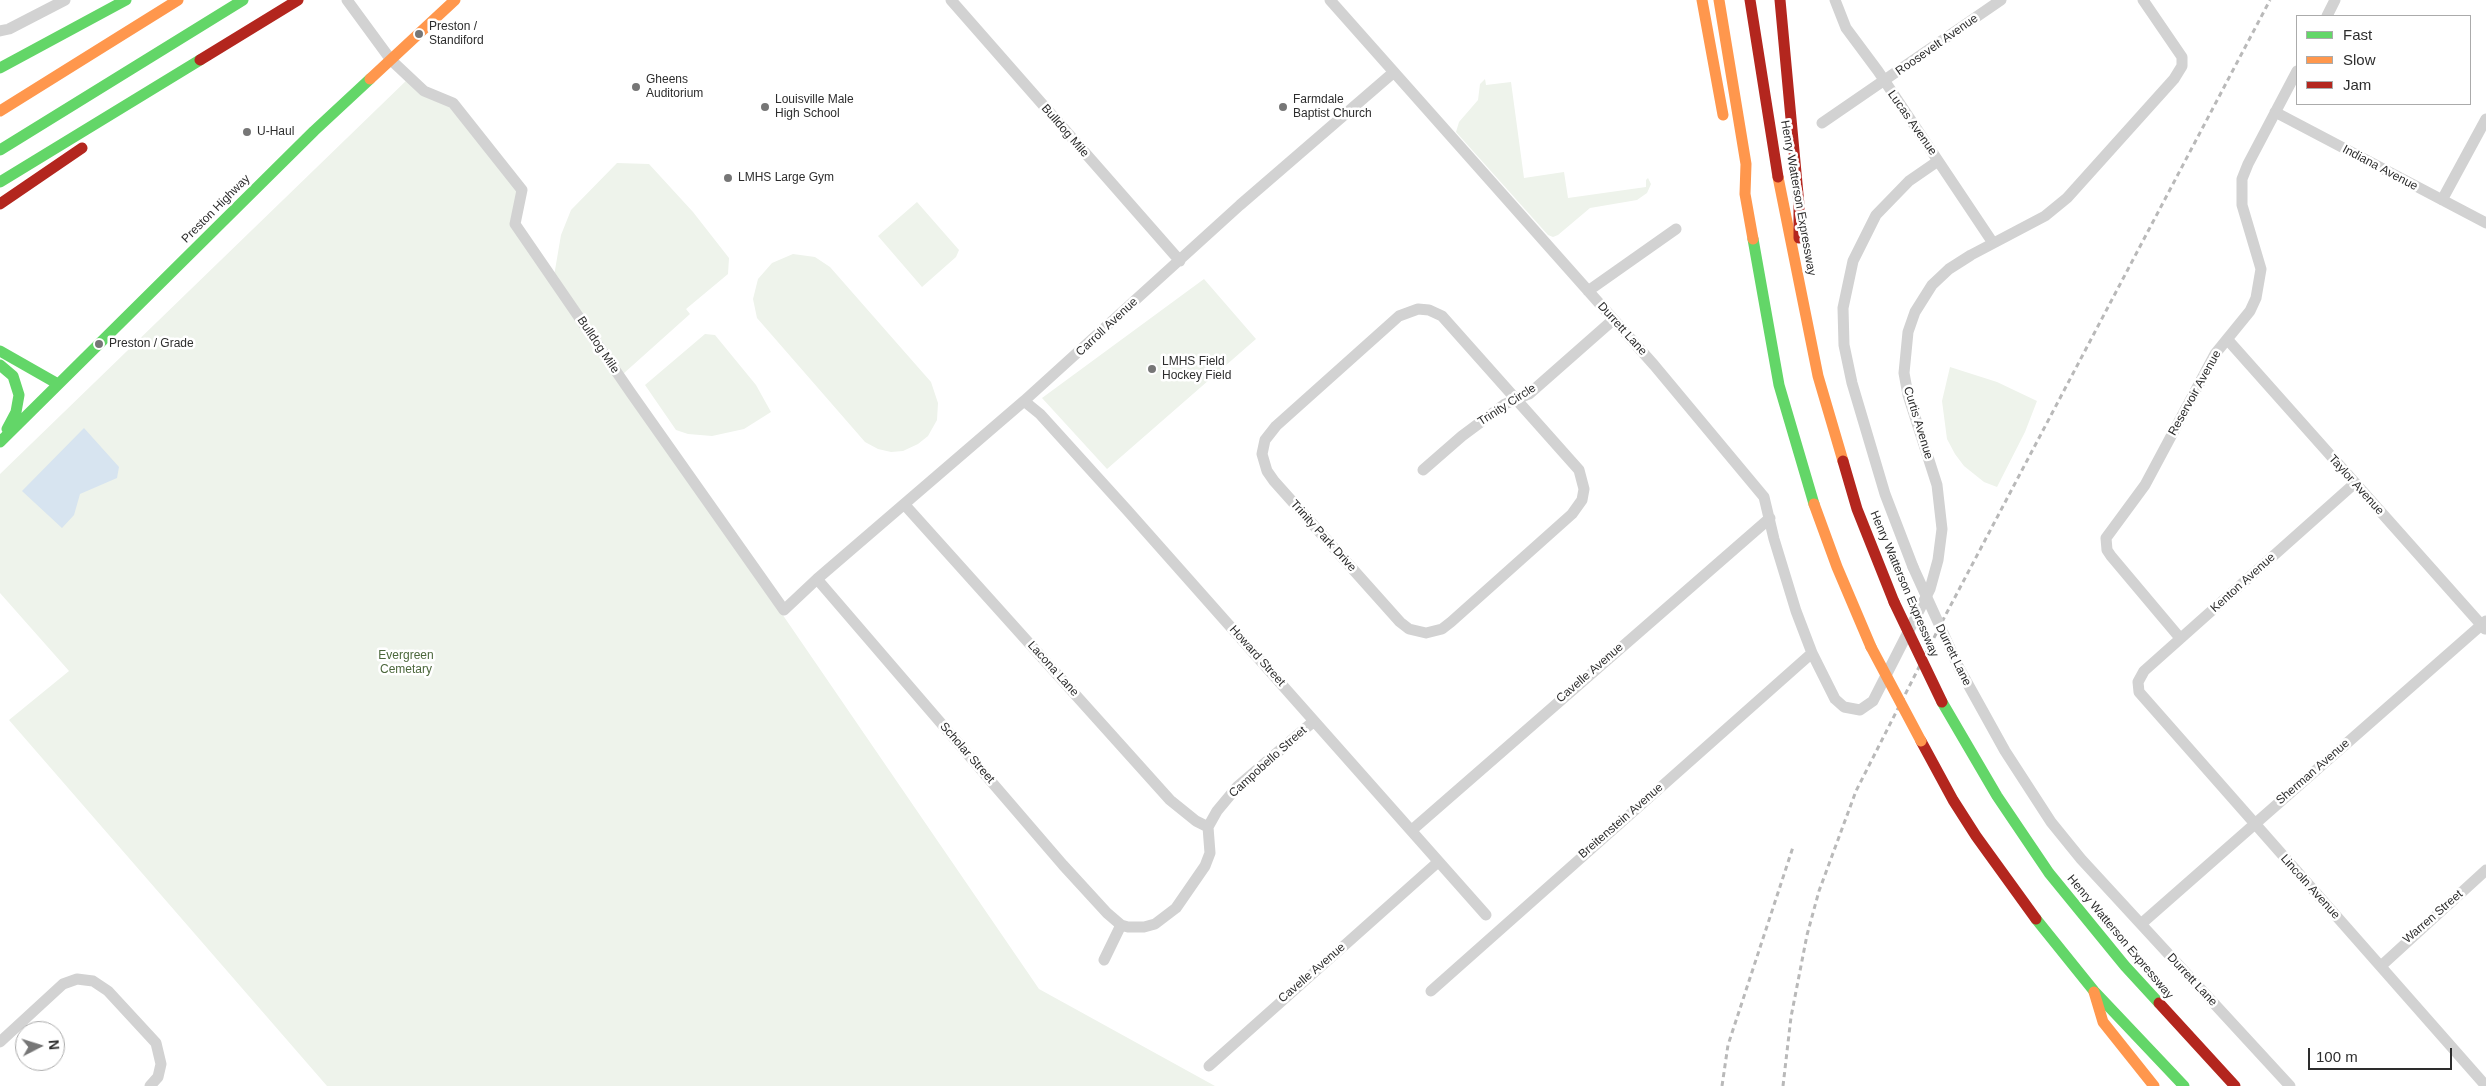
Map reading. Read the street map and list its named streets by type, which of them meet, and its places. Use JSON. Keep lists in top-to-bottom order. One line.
{"streets":{"main road":["Henry Watterson Expressway","Preston Highway"],"street":["Roosevelt Avenue","Lucas Avenue","Bulldog Mile","Indiana Avenue","Carroll Avenue","Durrett Lane","Reservoir Avenue","Trinity Circle","Curtis Avenue","Taylor Avenue","Trinity Park Drive","Kenton Avenue","Howard Street","Lacona Lane","Cavelle Avenue","Scholar Street","Campobello Street","Sherman Avenue","Breitenstein Avenue","Lincoln Avenue","Warren Street"]},"crossings":[["Roosevelt Avenue","Lucas Avenue"],["Lucas Avenue","Durrett Lane"],["Lucas Avenue","Curtis Avenue"],["Bulldog Mile","Preston Highway"],["Bulldog Mile","Carroll Avenue"],["Bulldog Mile","Scholar Street"],["Indiana Avenue","Reservoir Avenue"],["Carroll Avenue","Durrett Lane"],["Carroll Avenue","Howard Street"],["Carroll Avenue","Lacona Lane"],["Carroll Avenue","Scholar Street"],["Durrett Lane","Trinity Circle"],["Durrett Lane","Curtis Avenue"],["Durrett Lane","Cavelle Avenue"],["Durrett Lane","Sherman Avenue"],["Durrett Lane","Breitenstein Avenue"],["Reservoir Avenue","Taylor Avenue"],["Reservoir Avenue","Kenton Avenue"],["Trinity Circle","Trinity Park Drive"],["Taylor Avenue","Kenton Avenue"],["Taylor Avenue","Sherman Avenue"],["Kenton Avenue","Lincoln Avenue"],["Howard Street","Cavelle Avenue"],["Howard Street","Campobello Street"],["Lacona Lane","Campobello Street"],["Sherman Avenue","Lincoln Avenue"],["Lincoln Avenue","Warren Street"]],"parks":["Evergreen Cemetary"],"places":["Preston / Standiford","Gheens Auditorium","Louisville Male High School","Farmdale Baptist Church","U-Haul","LMHS Large Gym","Preston / Grade","LMHS Field Hockey Field"],"legend":["Fast","Slow","Jam"],"scale_bar":"100 m","north":"right"}
